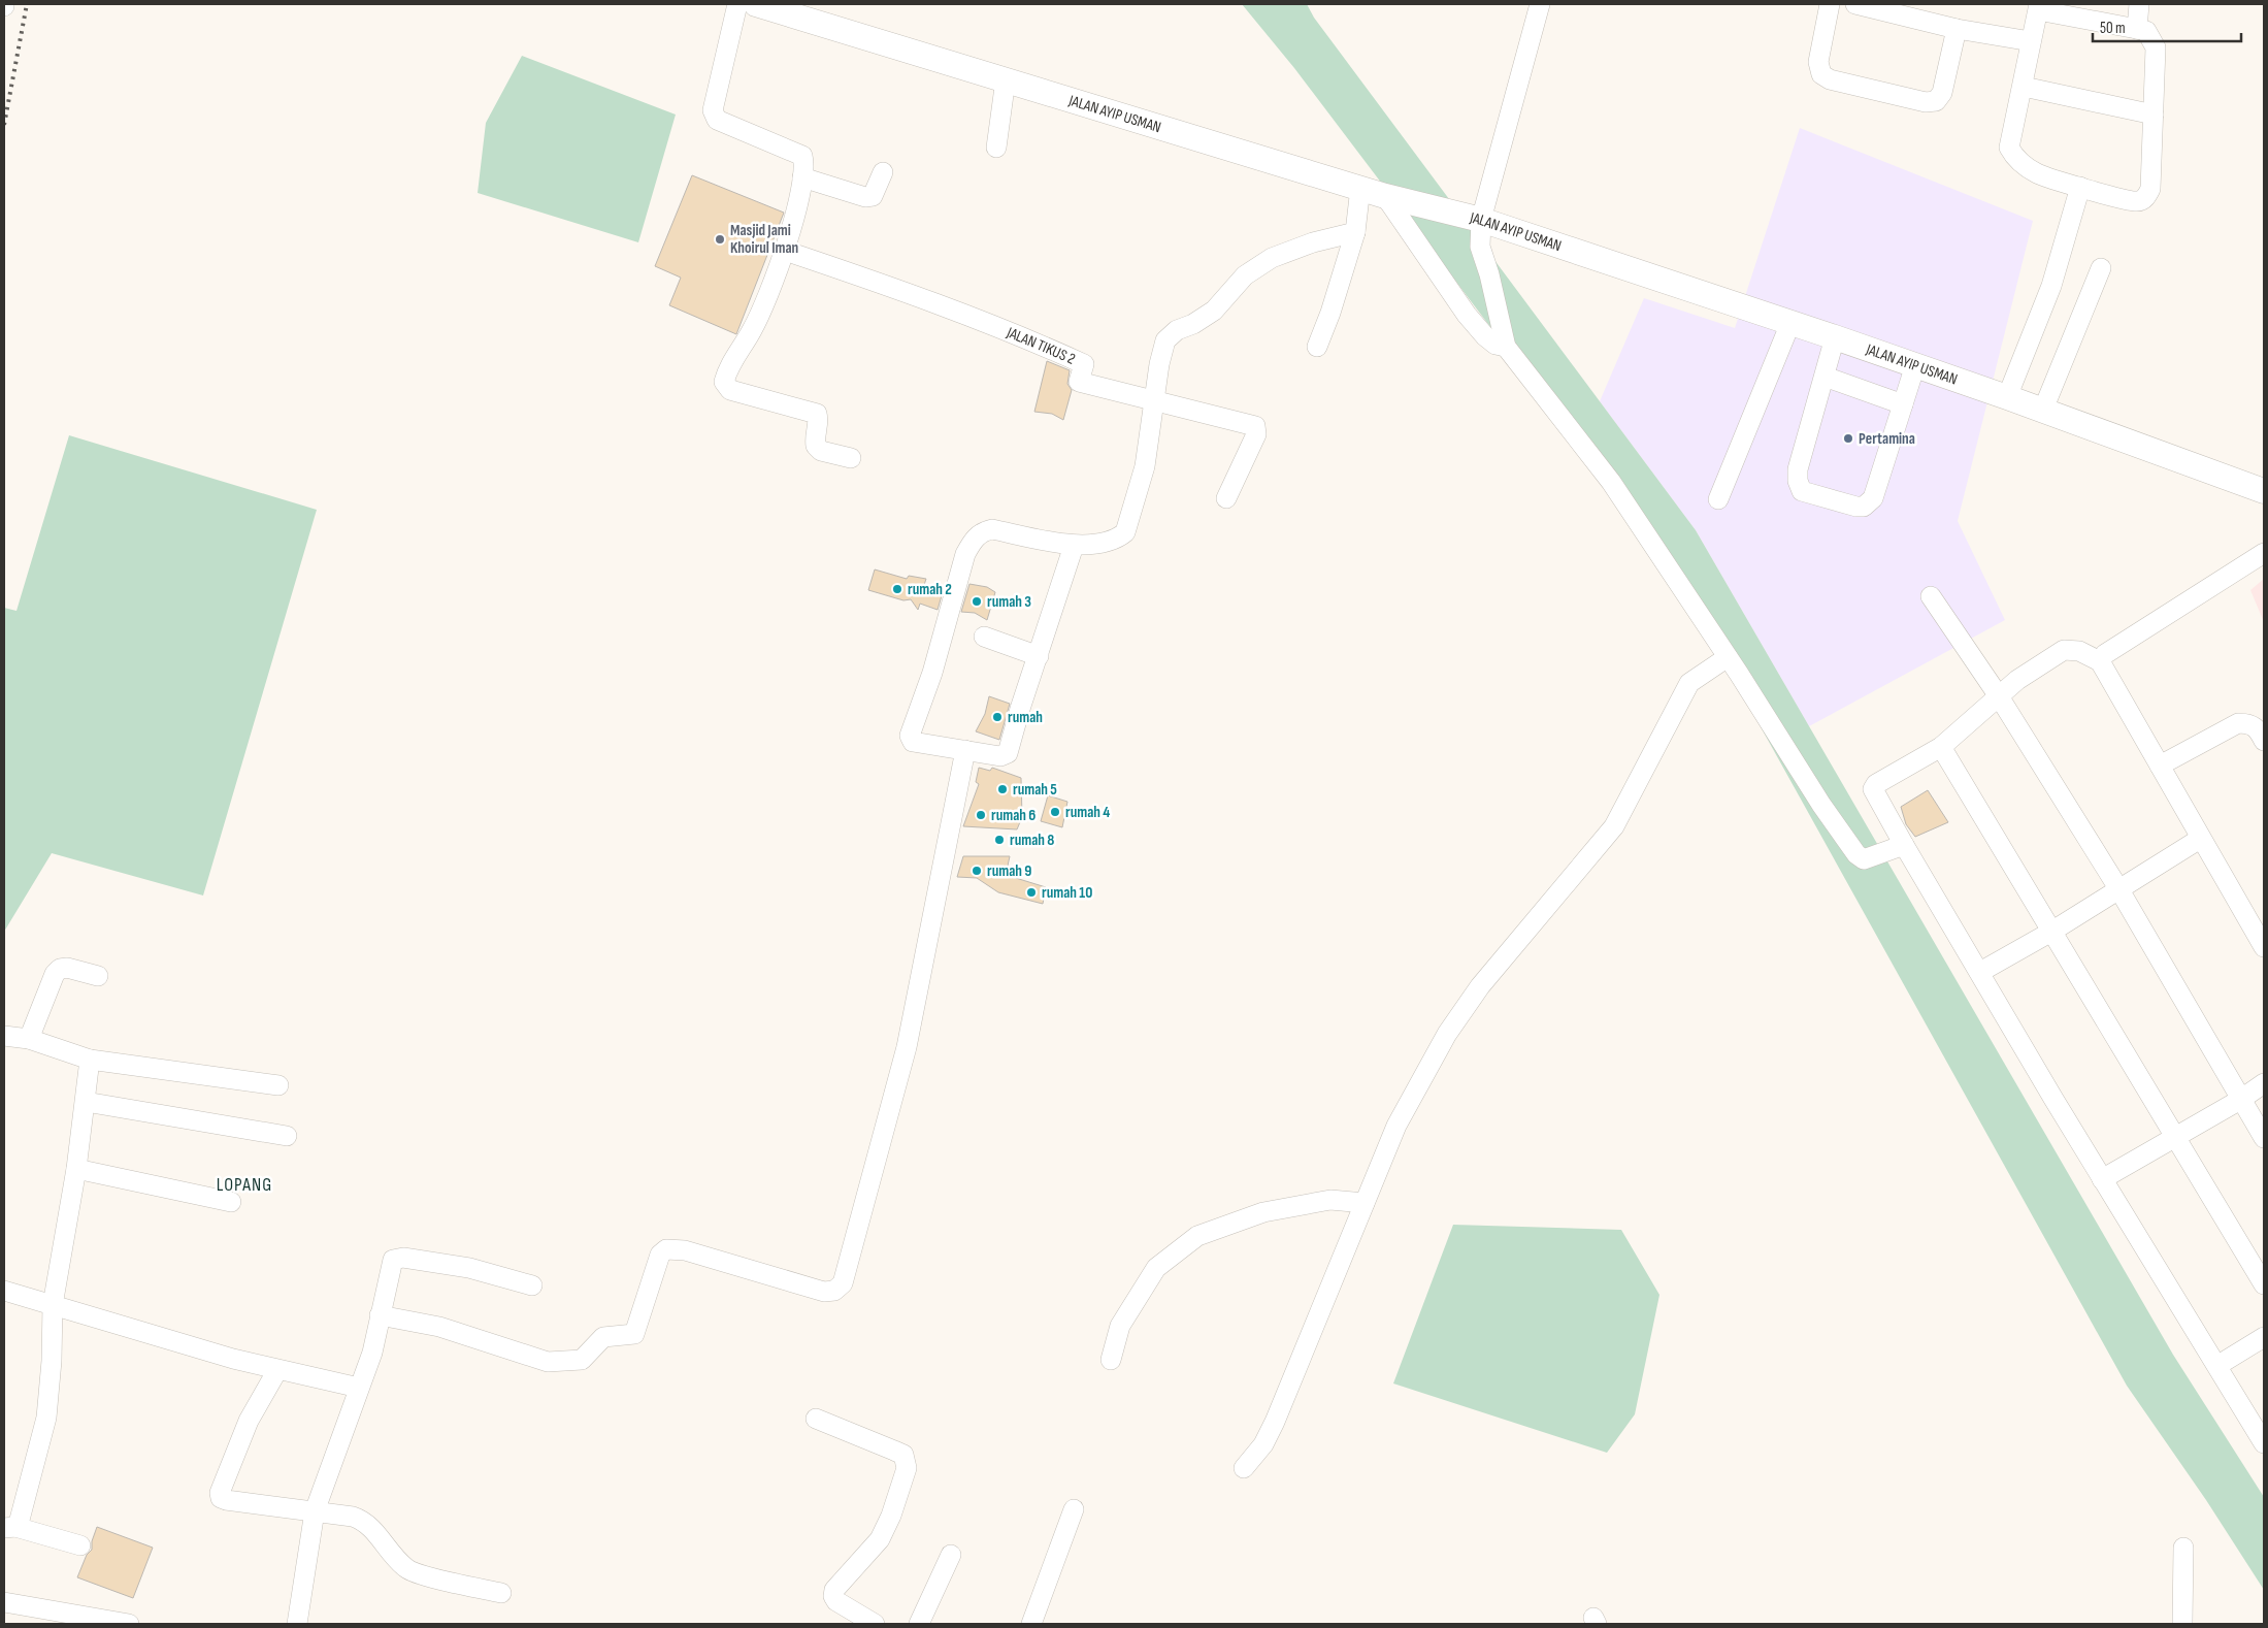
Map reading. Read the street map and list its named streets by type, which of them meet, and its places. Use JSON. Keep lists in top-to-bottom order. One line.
{"streets":{"main road":["JALAN AYIP USMAN"],"street":["JALAN TIKUS 2"]},"districts":["LOPANG"],"places":["Masjid Jami Khoirul Iman","Pertamina","rumah 2","rumah 3","rumah","rumah 5","rumah 4","rumah 6","rumah 8","rumah 9","rumah 10"],"scale_bar":"50 m"}
